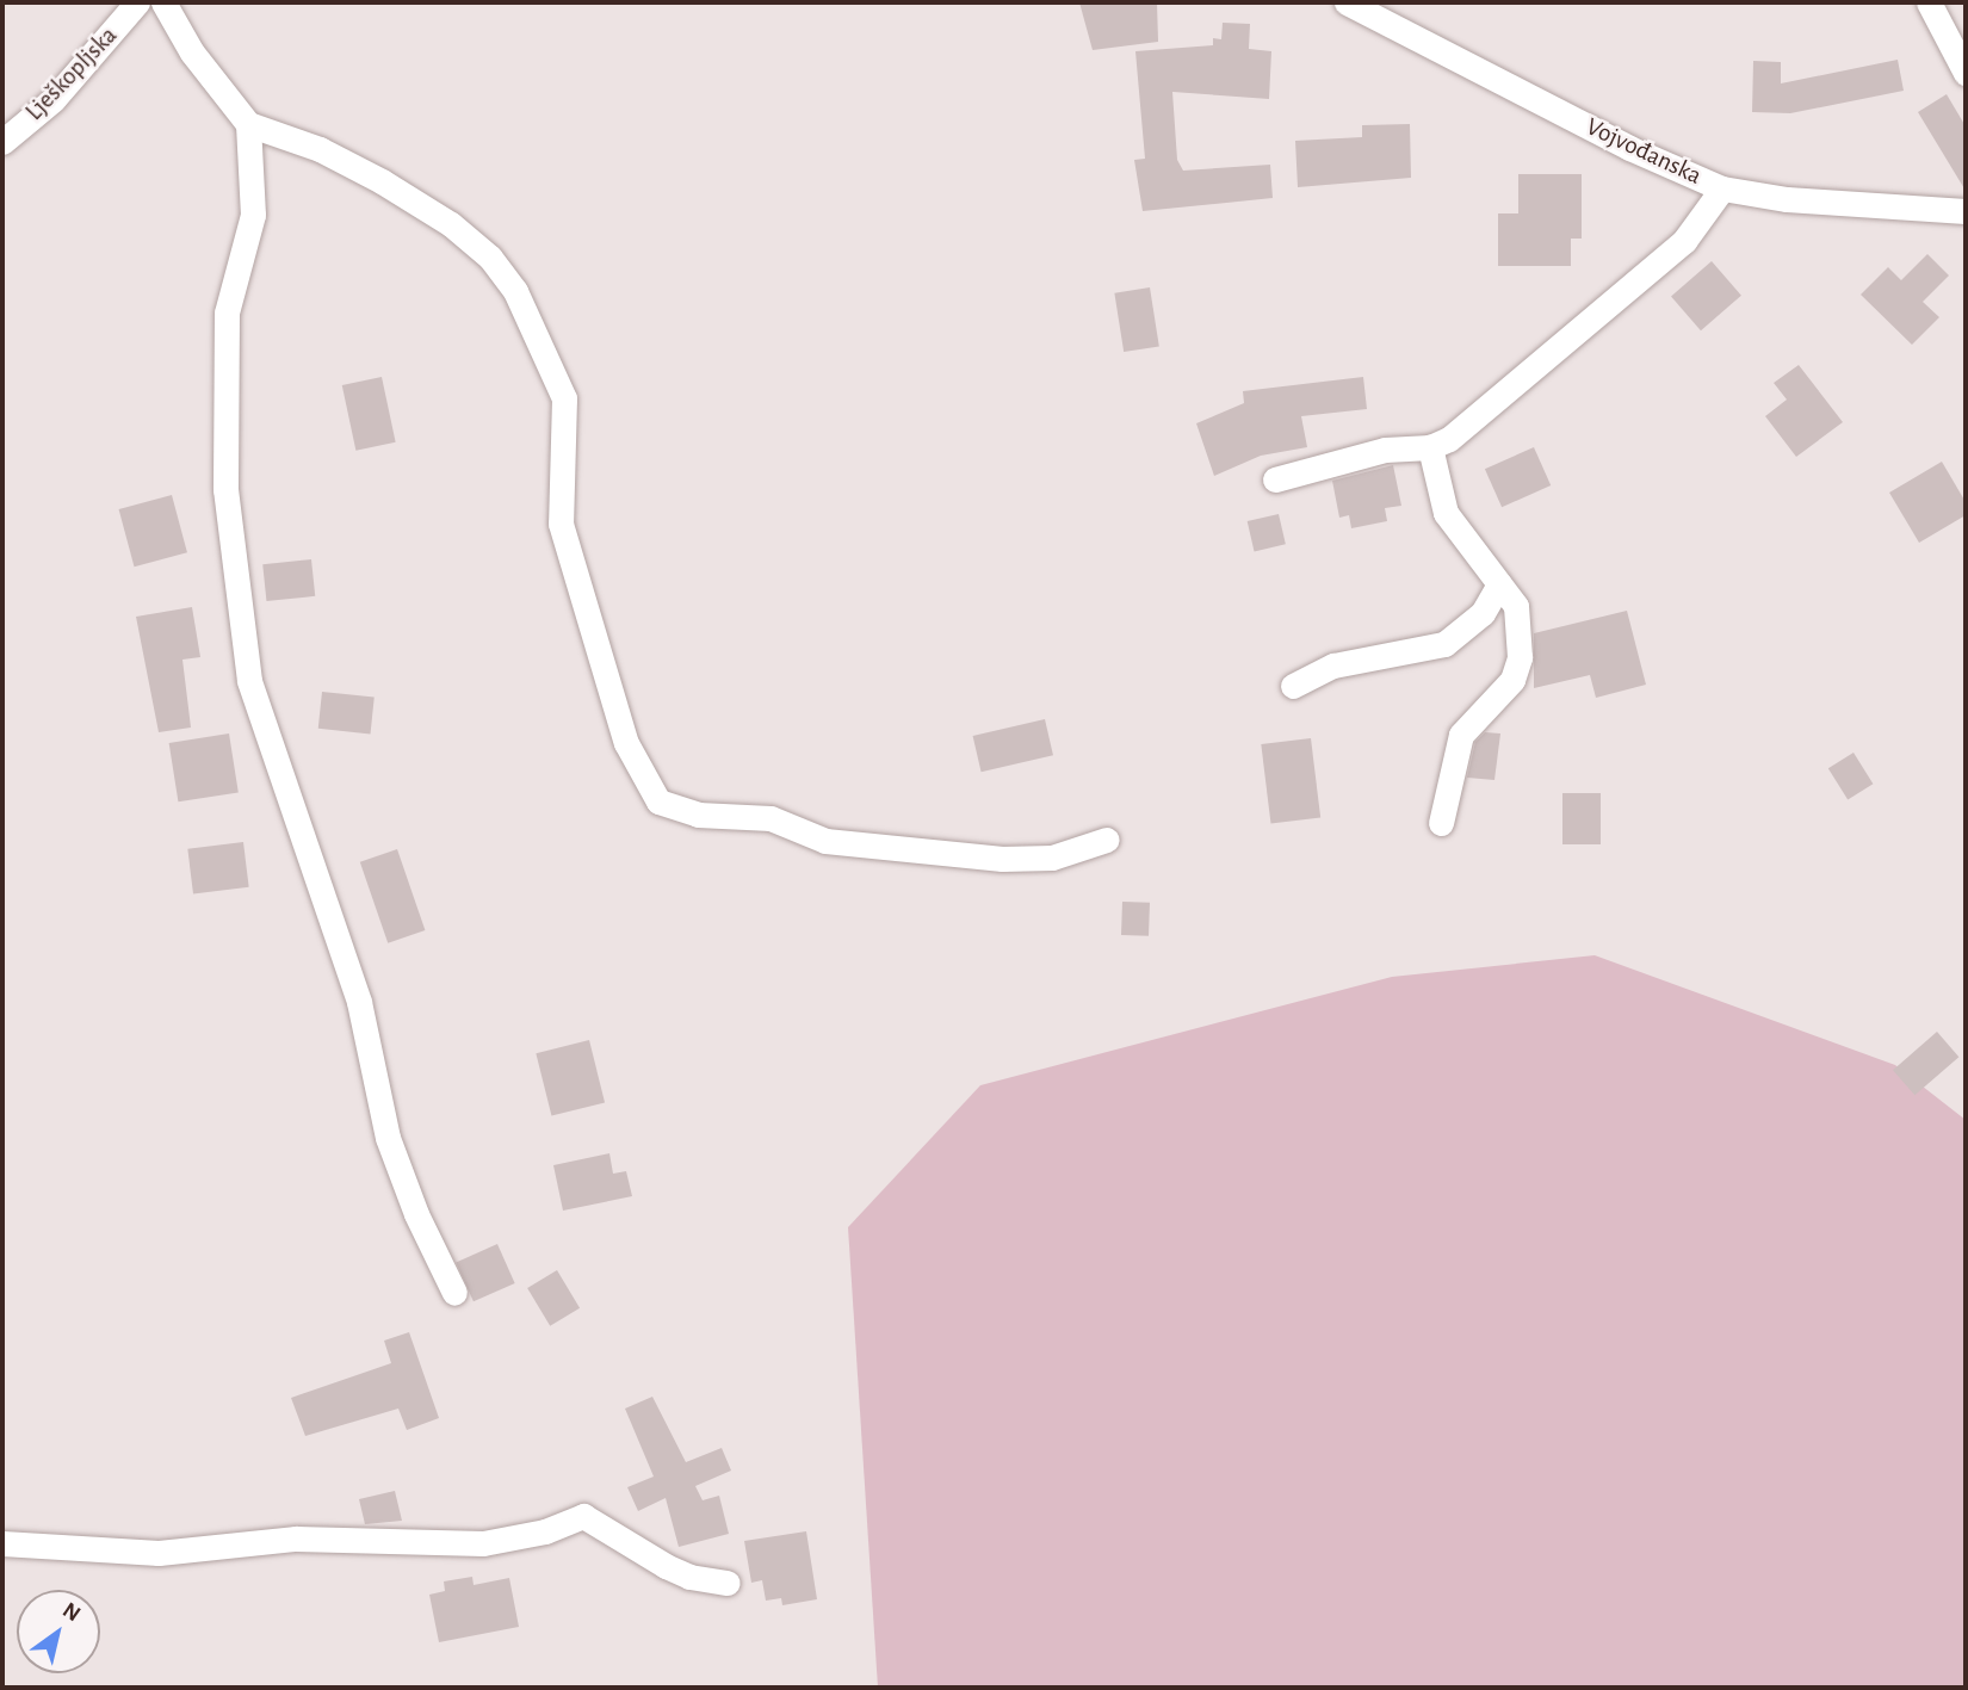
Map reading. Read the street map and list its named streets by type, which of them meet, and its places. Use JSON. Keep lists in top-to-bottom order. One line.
{"streets":{"street":["Lješkopljska","Vojvođanska"]},"north":"top right"}
